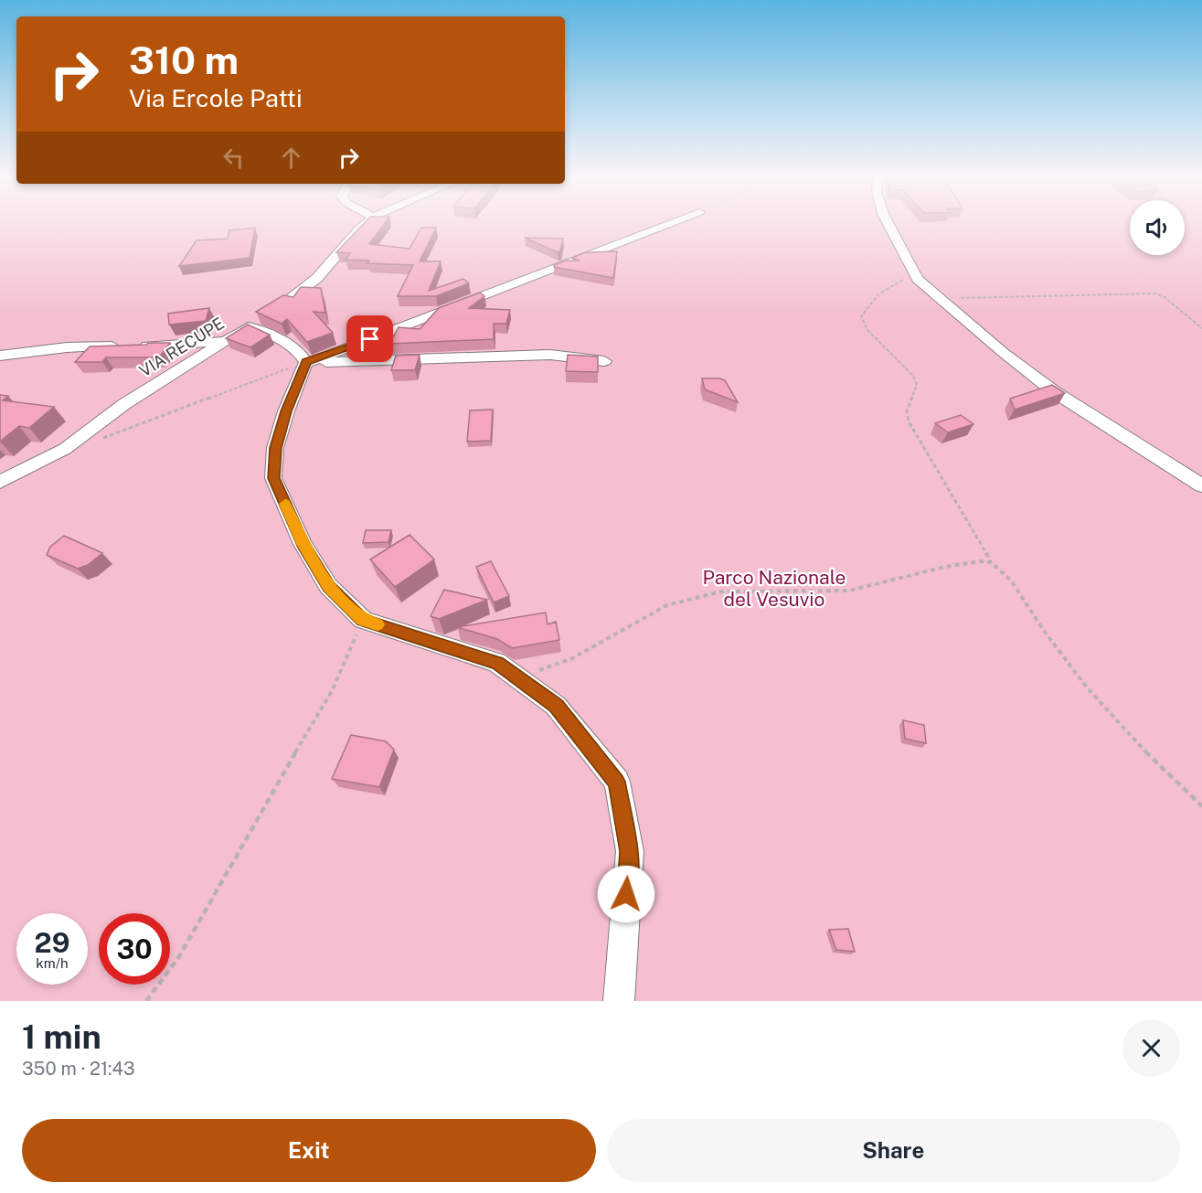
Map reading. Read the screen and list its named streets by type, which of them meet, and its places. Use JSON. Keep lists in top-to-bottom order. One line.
{"streets":{"street":["VIA RECUPE"]},"parks":["Parco Nazionale del Vesuvio"],"page":{"turn":["310 m","Via Ercole Patti"],"speed":"29 km/h","limit":"30","heading":["1 min","350 m · 21:43"],"buttons":["Exit","Share"]}}
